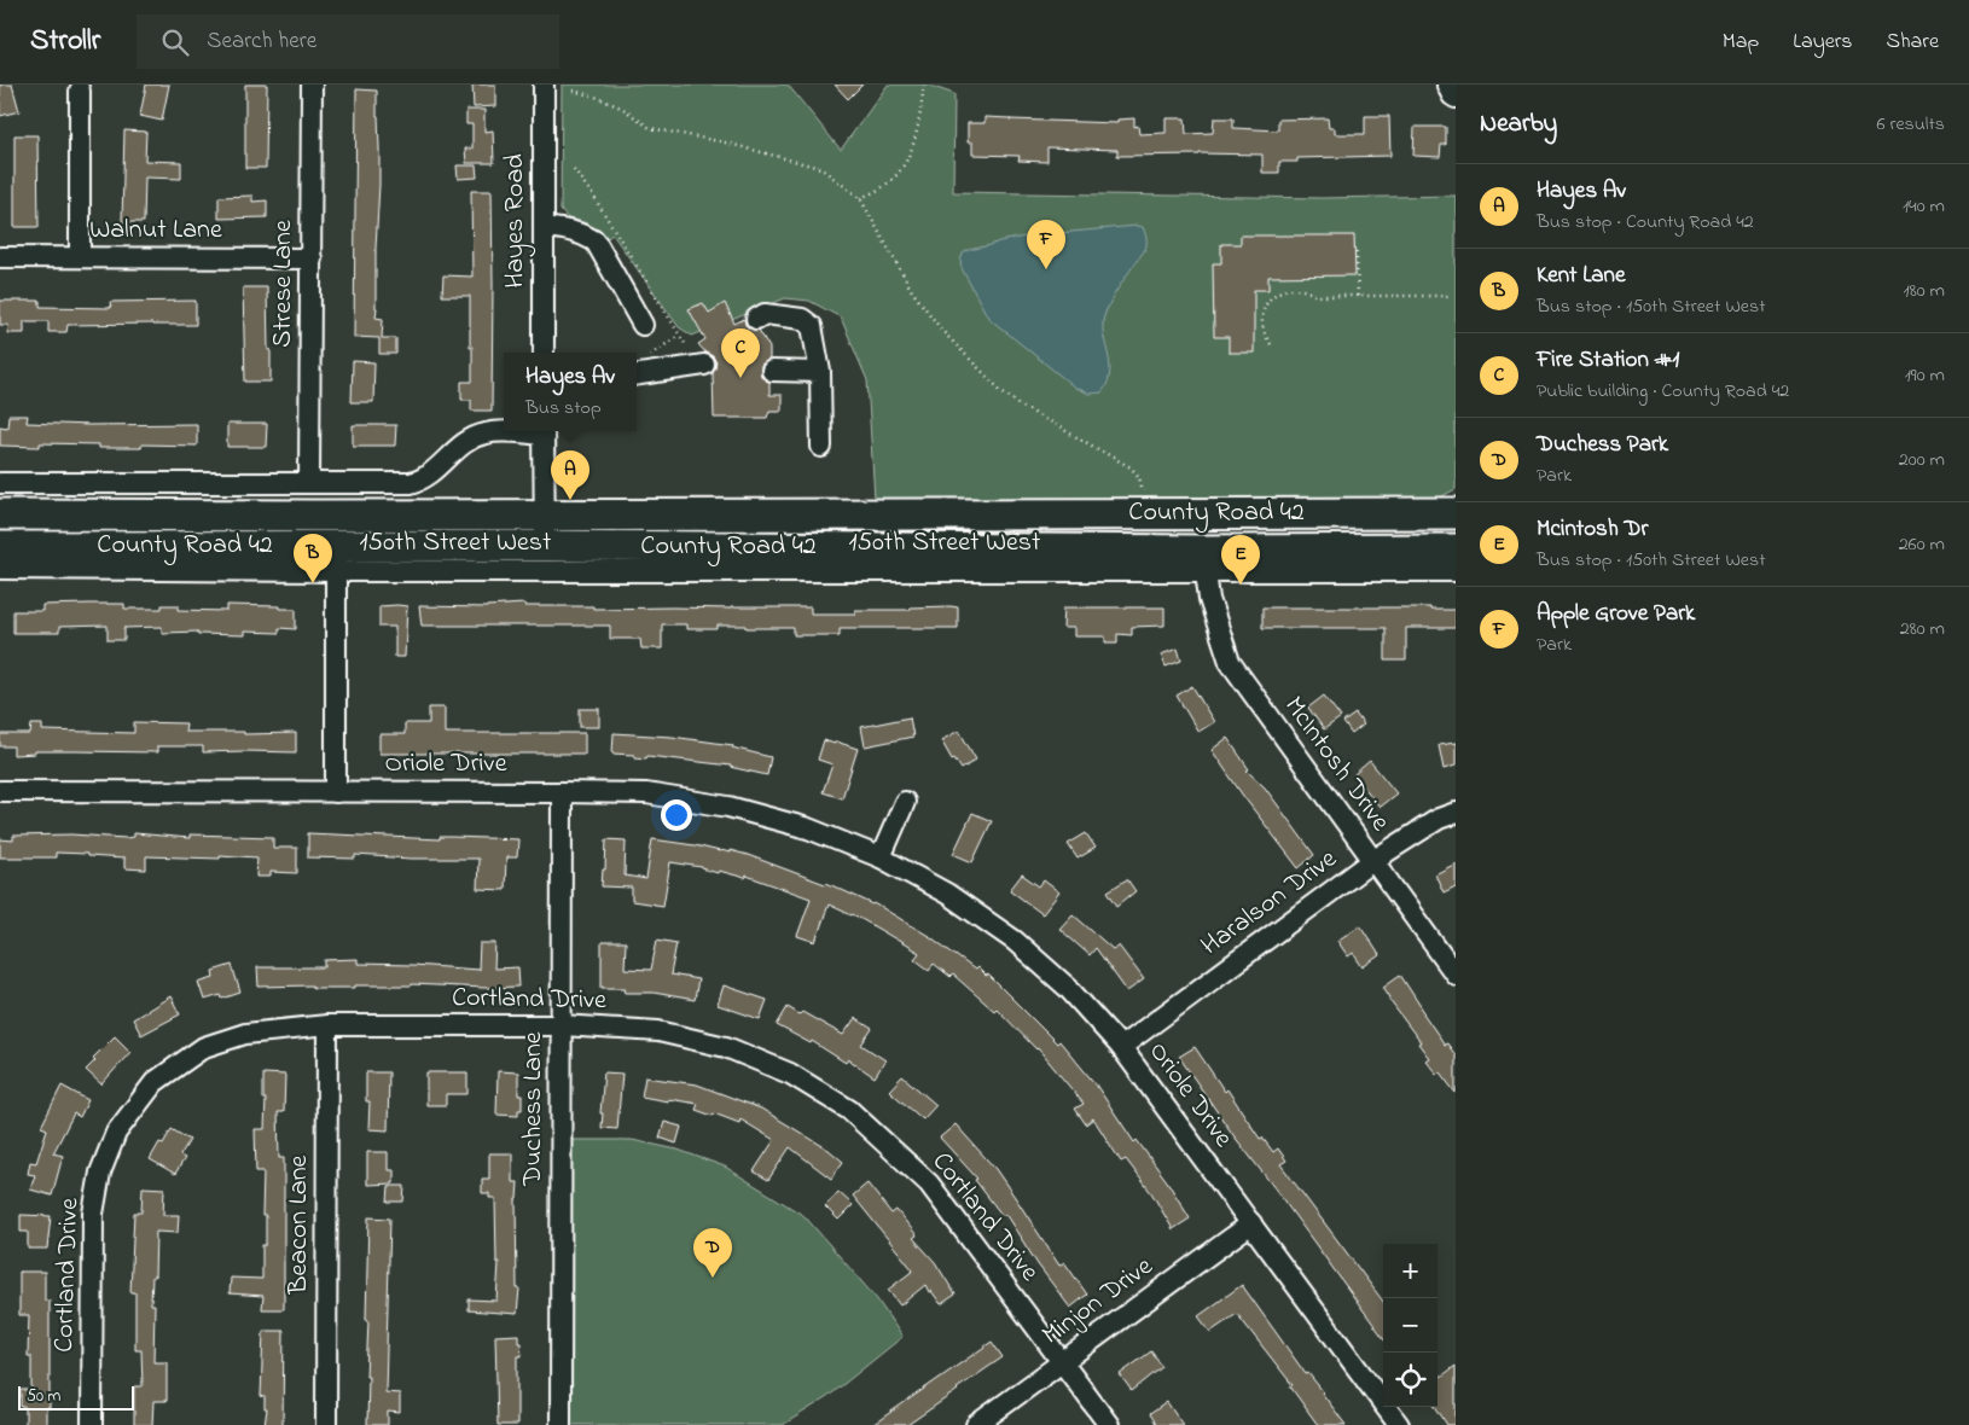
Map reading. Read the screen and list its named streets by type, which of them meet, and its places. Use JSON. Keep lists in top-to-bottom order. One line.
{"streets":{"highway":["County Road 42"],"street":["Hayes Road","Walnut Lane","Strese Lane","150th Street West","Oriole Drive","McIntosh Drive","Haralson Drive","Cortland Drive","Duchess Lane","Beacon Lane","Minjon Drive"]},"crossings":[["Walnut Lane","Strese Lane"],["County Road 42","150th Street West"],["150th Street West","McIntosh Drive"],["Oriole Drive","Haralson Drive"],["Oriole Drive","Duchess Lane"],["Oriole Drive","Minjon Drive"],["McIntosh Drive","Haralson Drive"],["Cortland Drive","Duchess Lane"],["Cortland Drive","Beacon Lane"],["Cortland Drive","Minjon Drive"]],"scale_bar":"50 m","page":{"header":"Strollr","search":"Search here","nav":["Map","Layers","Share"],"heading":["Nearby","6 results"],"list":[{"mark":"A","name":"Hayes Av","note":"Bus stop · County Road 42","value":"140 m"},{"mark":"B","name":"Kent Lane","note":"Bus stop · 150th Street West","value":"180 m"},{"mark":"C","name":"Fire Station #1","note":"Public building · County Road 42","value":"190 m"},{"mark":"D","name":"Duchess Park","note":"Park","value":"200 m"},{"mark":"E","name":"Mcintosh Dr","note":"Bus stop · 150th Street West","value":"260 m"},{"mark":"F","name":"Apple Grove Park","note":"Park","value":"280 m"}],"pins":["F","C","A","B","E","D"],"popup":["Hayes Av","Bus stop"],"map_buttons":["+","−"],"scale":"50 m"}}
